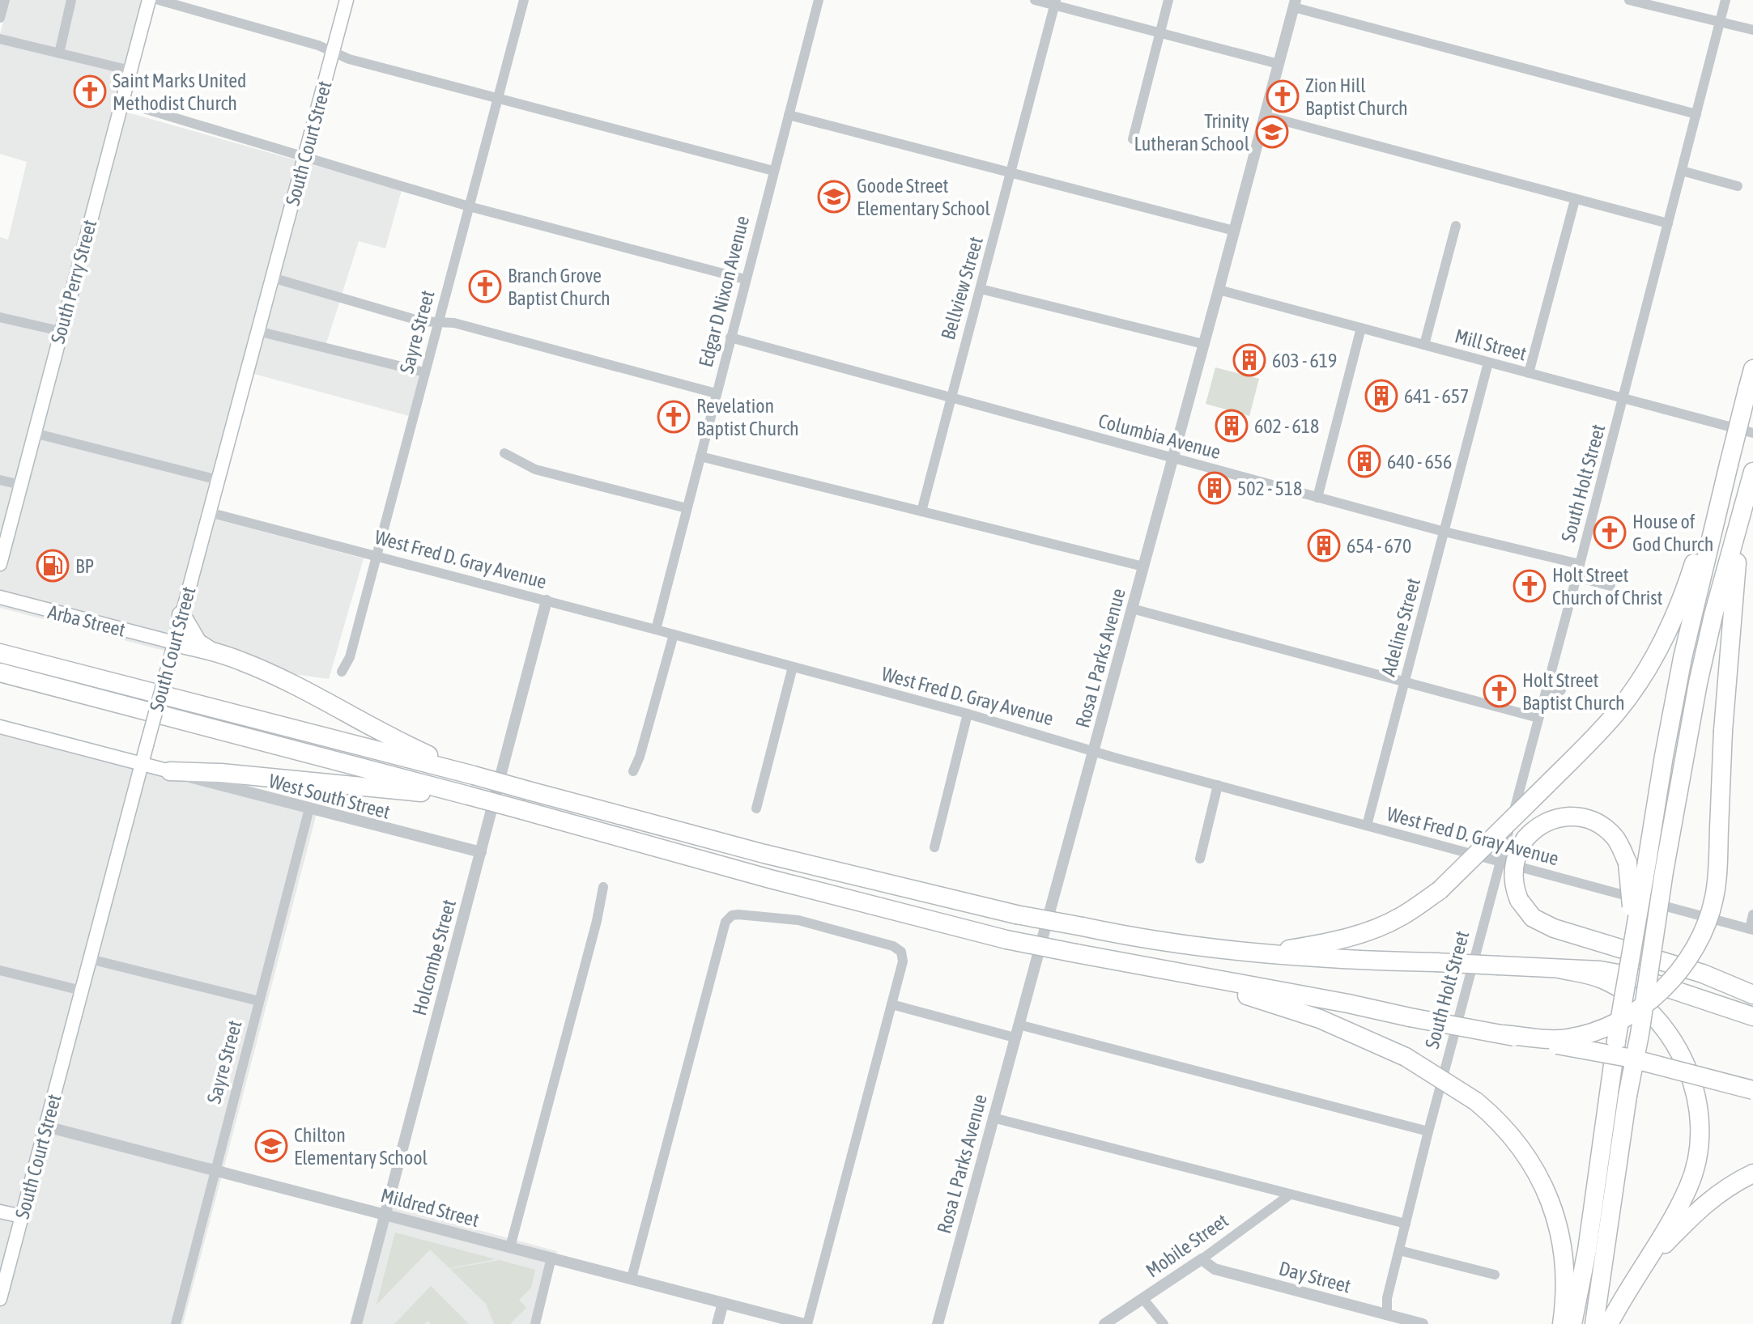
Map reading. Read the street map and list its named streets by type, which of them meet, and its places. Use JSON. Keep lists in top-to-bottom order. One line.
{"streets":{"main road":["South Court Street","South Perry Street","Arba Street"],"street":["Bellview Street","Edgar D Nixon Avenue","Sayre Street","Mill Street","Columbia Avenue","South Holt Street","West Fred D. Gray Avenue","Adeline Street","Rosa L Parks Avenue","West South Street","Holcombe Street","Mildred Street","Mobile Street","Day Street"]},"crossings":[["South Court Street","West Fred D. Gray Avenue"],["South Court Street","Arba Street"],["South Court Street","Mildred Street"],["Bellview Street","Columbia Avenue"],["Edgar D Nixon Avenue","Columbia Avenue"],["Edgar D Nixon Avenue","West Fred D. Gray Avenue"],["Sayre Street","West Fred D. Gray Avenue"],["Sayre Street","West South Street"],["Sayre Street","Mildred Street"],["Mill Street","South Holt Street"],["Mill Street","Adeline Street"],["Mill Street","Rosa L Parks Avenue"],["Columbia Avenue","South Holt Street"],["Columbia Avenue","Adeline Street"],["Columbia Avenue","Rosa L Parks Avenue"],["South Holt Street","West Fred D. Gray Avenue"],["South Holt Street","Day Street"],["West Fred D. Gray Avenue","Adeline Street"],["West Fred D. Gray Avenue","Rosa L Parks Avenue"],["West Fred D. Gray Avenue","Holcombe Street"],["West South Street","Holcombe Street"],["Holcombe Street","Mildred Street"],["Mobile Street","Day Street"]],"places":{"church":["Saint Marks United Methodist Church","Zion Hill Baptist Church","Branch Grove Baptist Church","Revelation Baptist Church","House of God Church","Holt Street Church of Christ","Holt Street Baptist Church"],"school or university":["Trinity Lutheran School","Goode Street Elementary School","Chilton Elementary School"],"building":["603 - 619","641 - 657","602 - 618","640 - 656","502 - 518","654 - 670"],"fuel station":["BP"]}}
